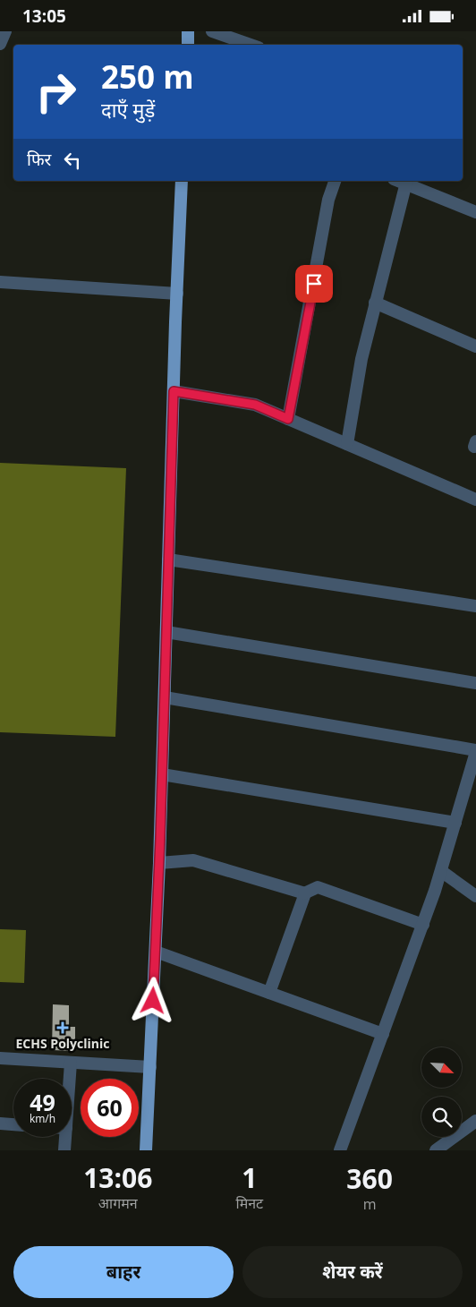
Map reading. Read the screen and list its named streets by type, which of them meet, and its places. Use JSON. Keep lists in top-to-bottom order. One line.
{"places":{"health":["ECHS Polyclinic"]},"north":"bottom right","page":{"status":"13:05","turn":["250 m","दाएँ मुड़ें"],"then":"फिर","speed":"49 km/h","limit":"60","eta":["13:06","आगमन","1","मिनट","360","m"],"buttons":["बाहर","शेयर करें"]}}
